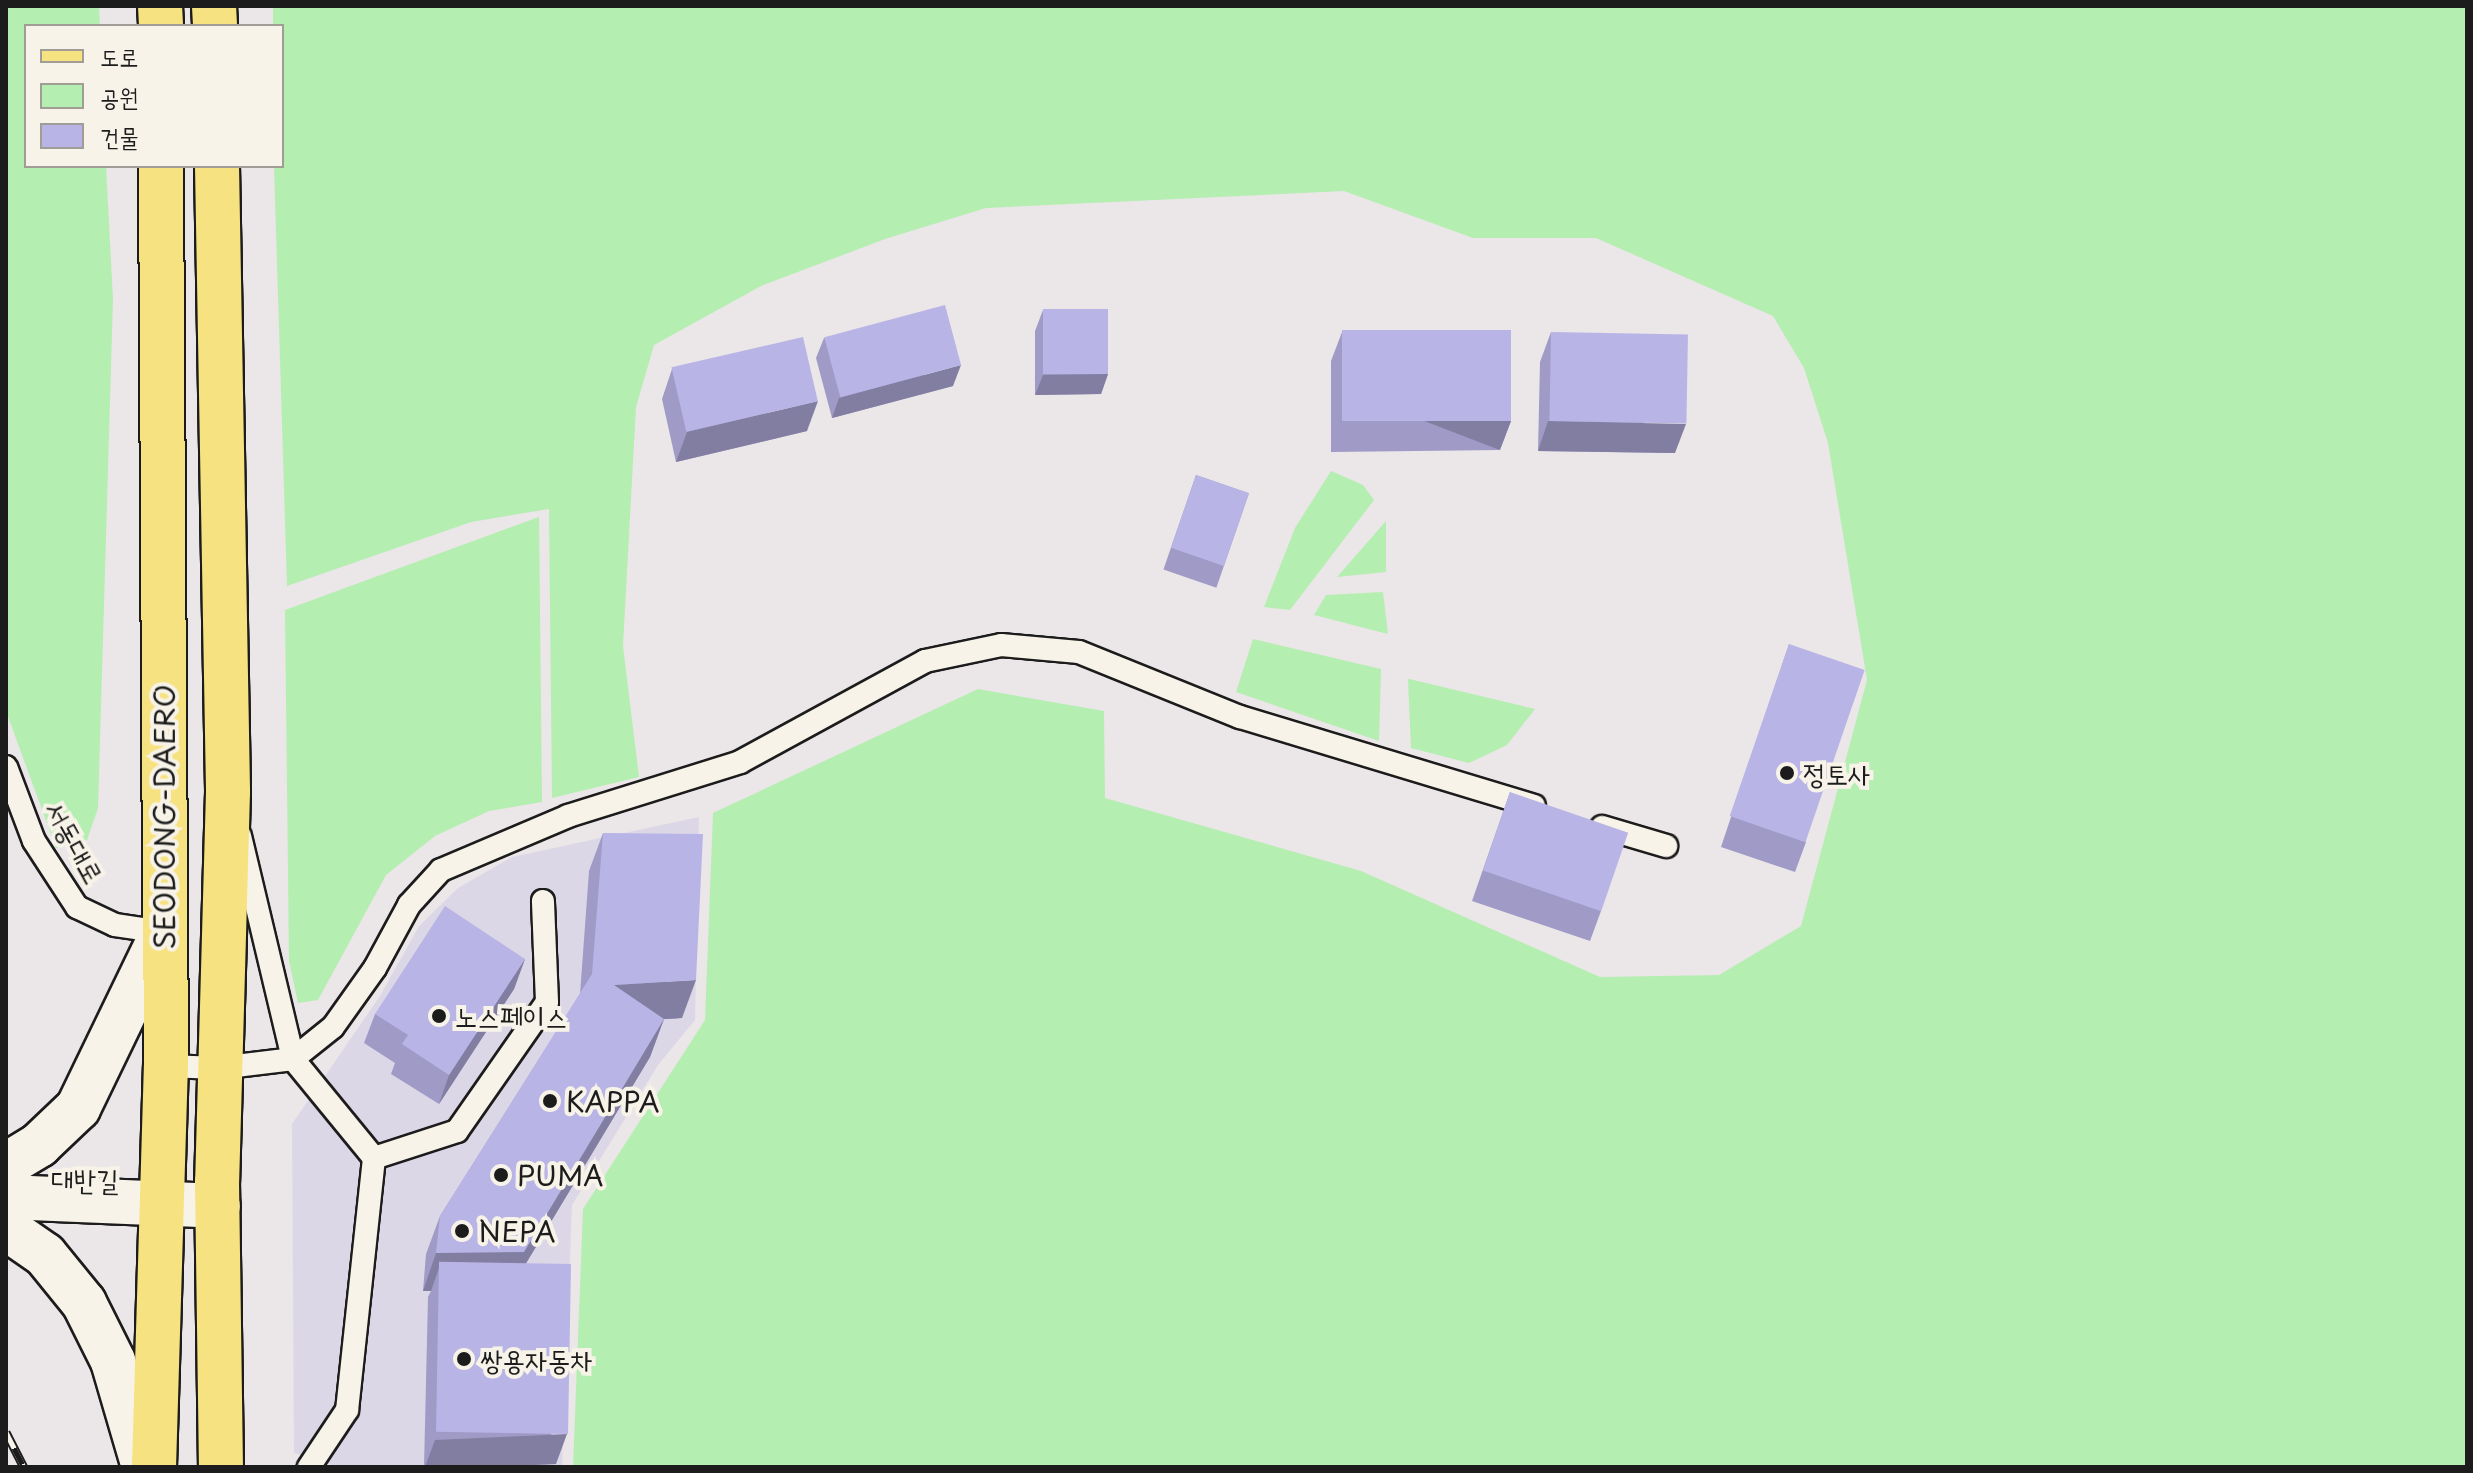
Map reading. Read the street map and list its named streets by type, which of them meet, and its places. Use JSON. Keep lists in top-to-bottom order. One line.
{"streets":{"main road":["SEODONG-DAERO"],"street":["대반길"],"lane":["서동대로"]},"crossings":[["SEODONG-DAERO","서동대로"],["SEODONG-DAERO","대반길"]],"places":["정토사","노스페이스","KAPPA","PUMA","NEPA","쌍용자동차"],"legend":["도로","공원","건물"]}
